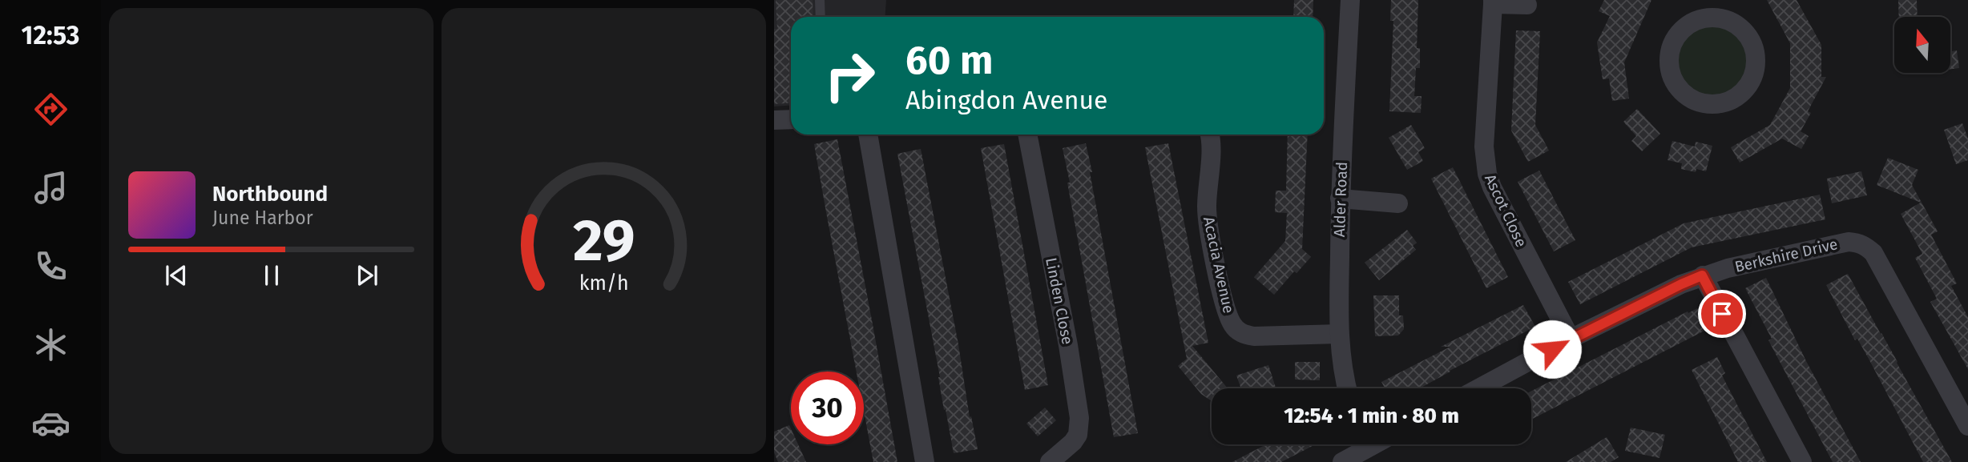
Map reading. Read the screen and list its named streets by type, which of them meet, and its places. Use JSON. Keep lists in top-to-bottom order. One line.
{"streets":{"street":["Alder Road","Ascot Close","Berkshire Drive","Acacia Avenue","Linden Close"]},"crossings":[["Alder Road","Acacia Avenue"],["Ascot Close","Berkshire Drive"]],"north":"top","page":{"tabs":"12:53","turn":["60 m","Abingdon Avenue"],"song":["Northbound","June Harbor"],"limit":"30","trip":"12:54 · 1 min · 80 m","gauge":["29","km/h"]}}
